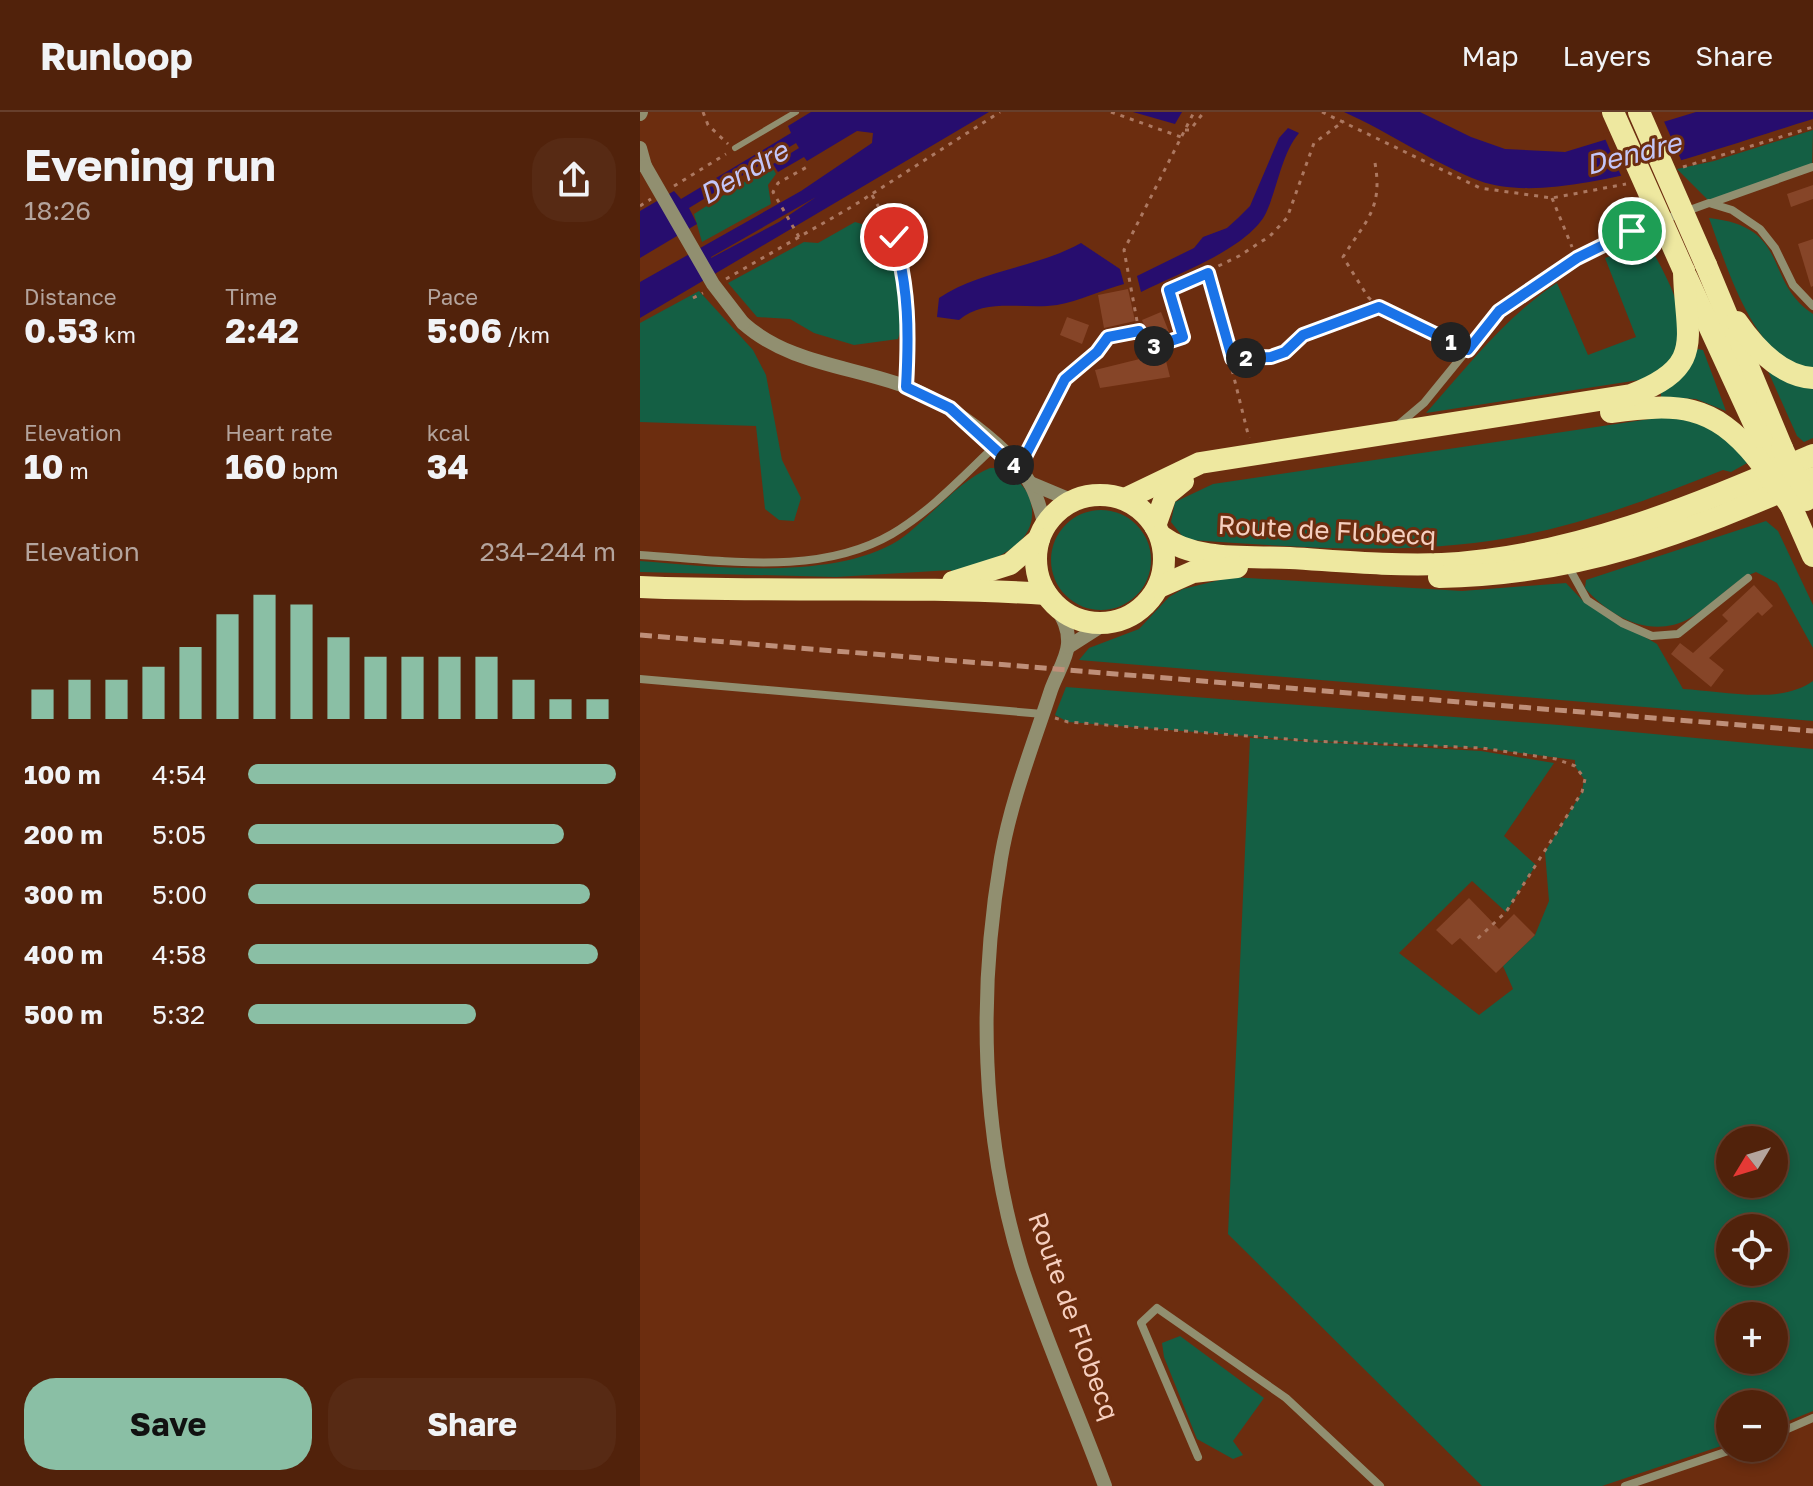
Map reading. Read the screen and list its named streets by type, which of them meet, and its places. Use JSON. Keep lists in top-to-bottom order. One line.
{"streets":{"highway":["Route de Flobecq"]},"water":["Dendre"],"north":"bottom left","page":{"header":"Runloop","nav":["Map","Layers","Share"],"heading":["Evening run","18:26"],"stats":[["Distance","0.53 km"],["Time","2:42"],["Pace","5:06 /km"],["Elevation","10 m"],["Heart rate","160 bpm"],["kcal","34"]],"pins":["1","3","2","4"],"chart":["Elevation","234–244 m"],"list":[{"name":"100 m","note":"4:54"},{"name":"200 m","note":"5:05"},{"name":"300 m","note":"5:00"},{"name":"400 m","note":"4:58"},{"name":"500 m","note":"5:32"}],"map_buttons":["+","−"],"buttons":["Save","Share"]}}
